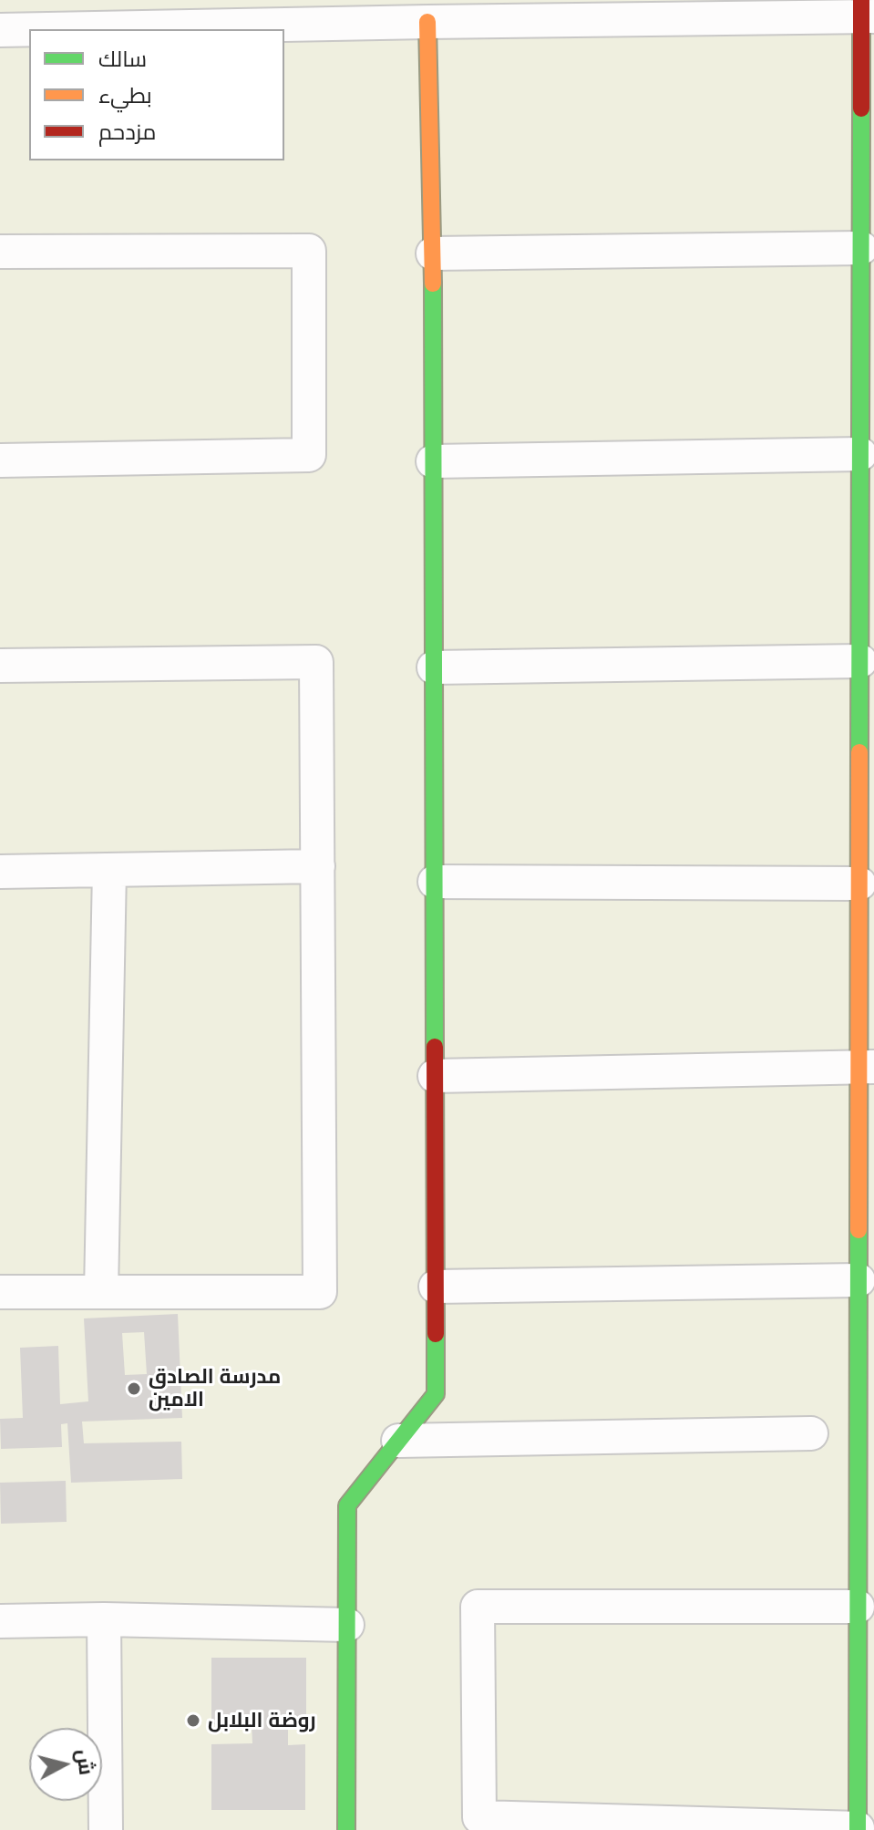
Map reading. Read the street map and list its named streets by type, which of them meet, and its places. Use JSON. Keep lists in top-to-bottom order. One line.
{"places":["مدرسة الصادق الامين","روضة البلابل"],"legend":["سالك","بطيء","مزدحم"],"north":"right"}
